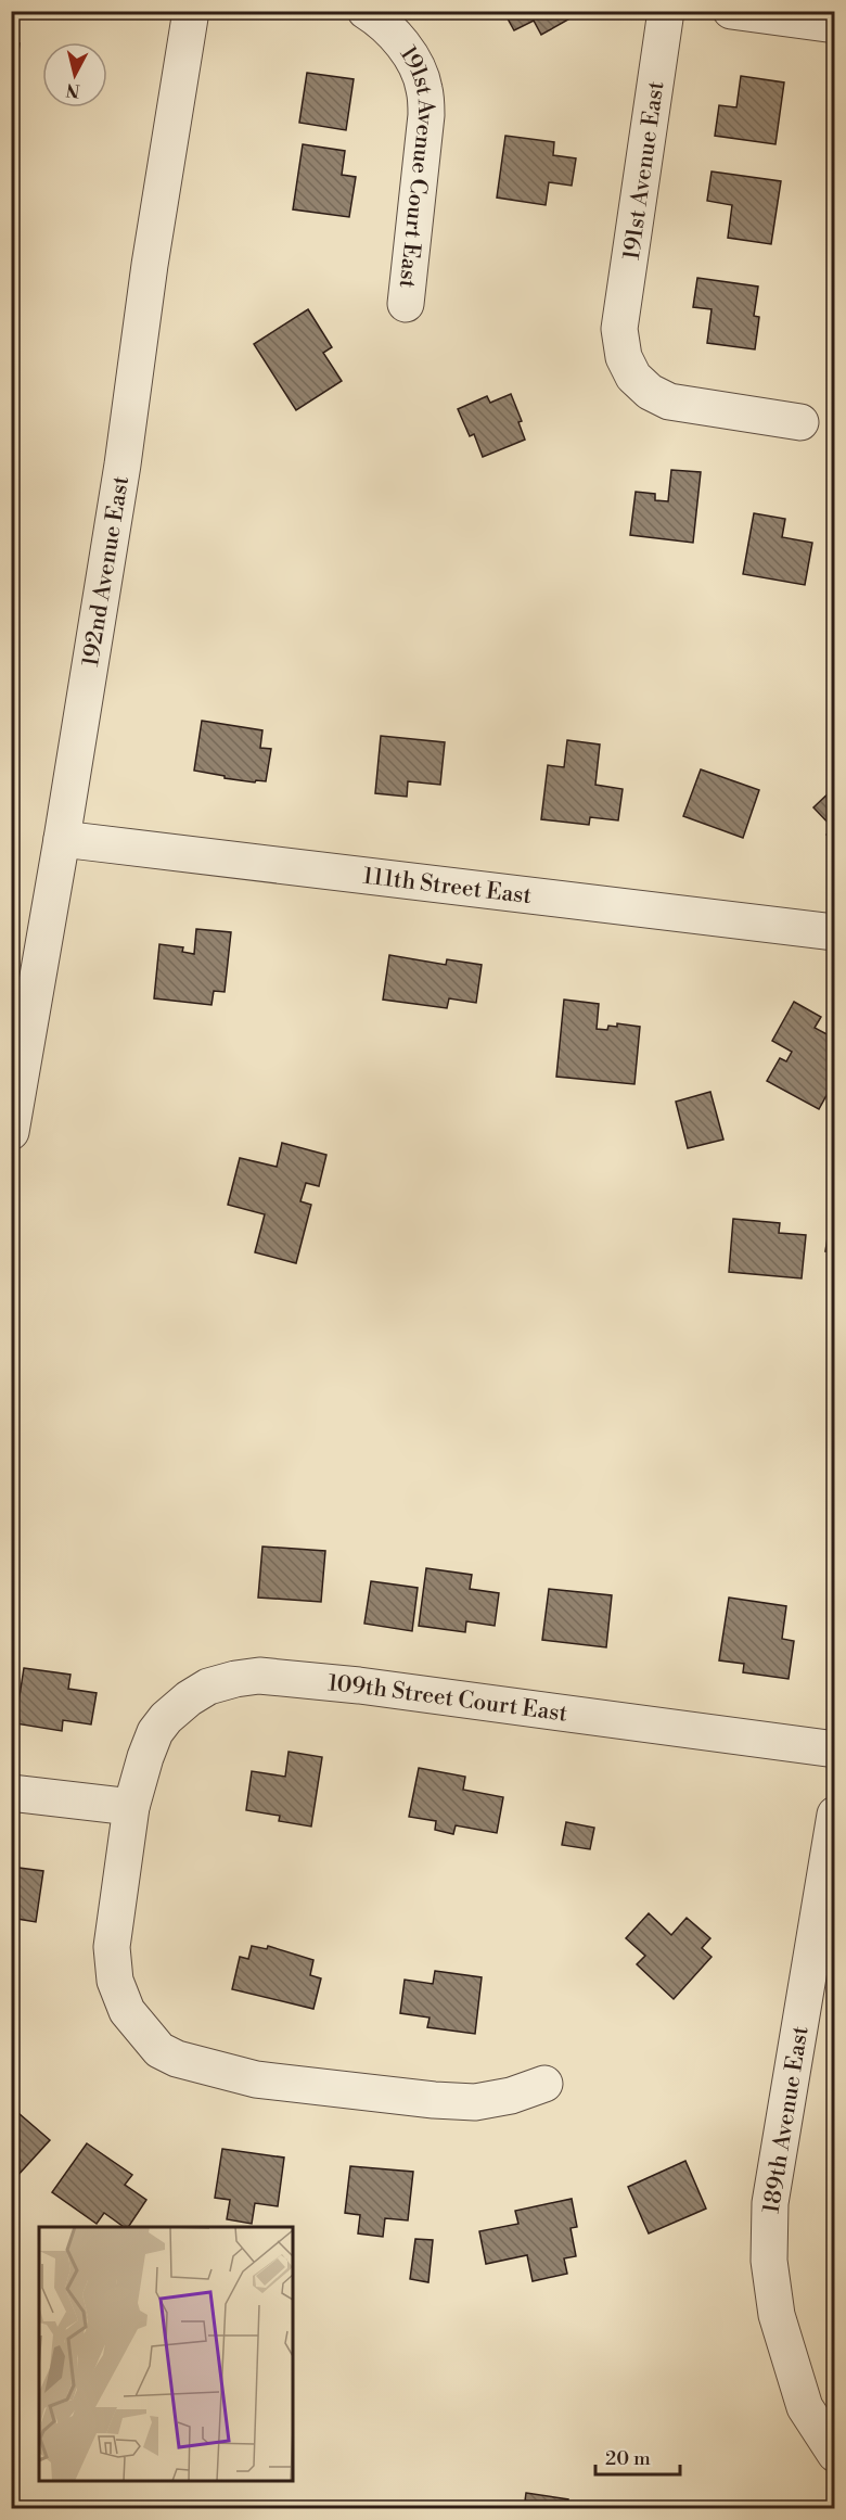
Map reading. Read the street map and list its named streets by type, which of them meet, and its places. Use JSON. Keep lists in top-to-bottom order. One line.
{"streets":{"street":["191st Avenue Court East","191st Avenue East","192nd Avenue East","111th Street East","109th Street Court East","189th Avenue East"]},"crossings":[["192nd Avenue East","111th Street East"]],"scale_bar":"20 m","north":"bottom"}
